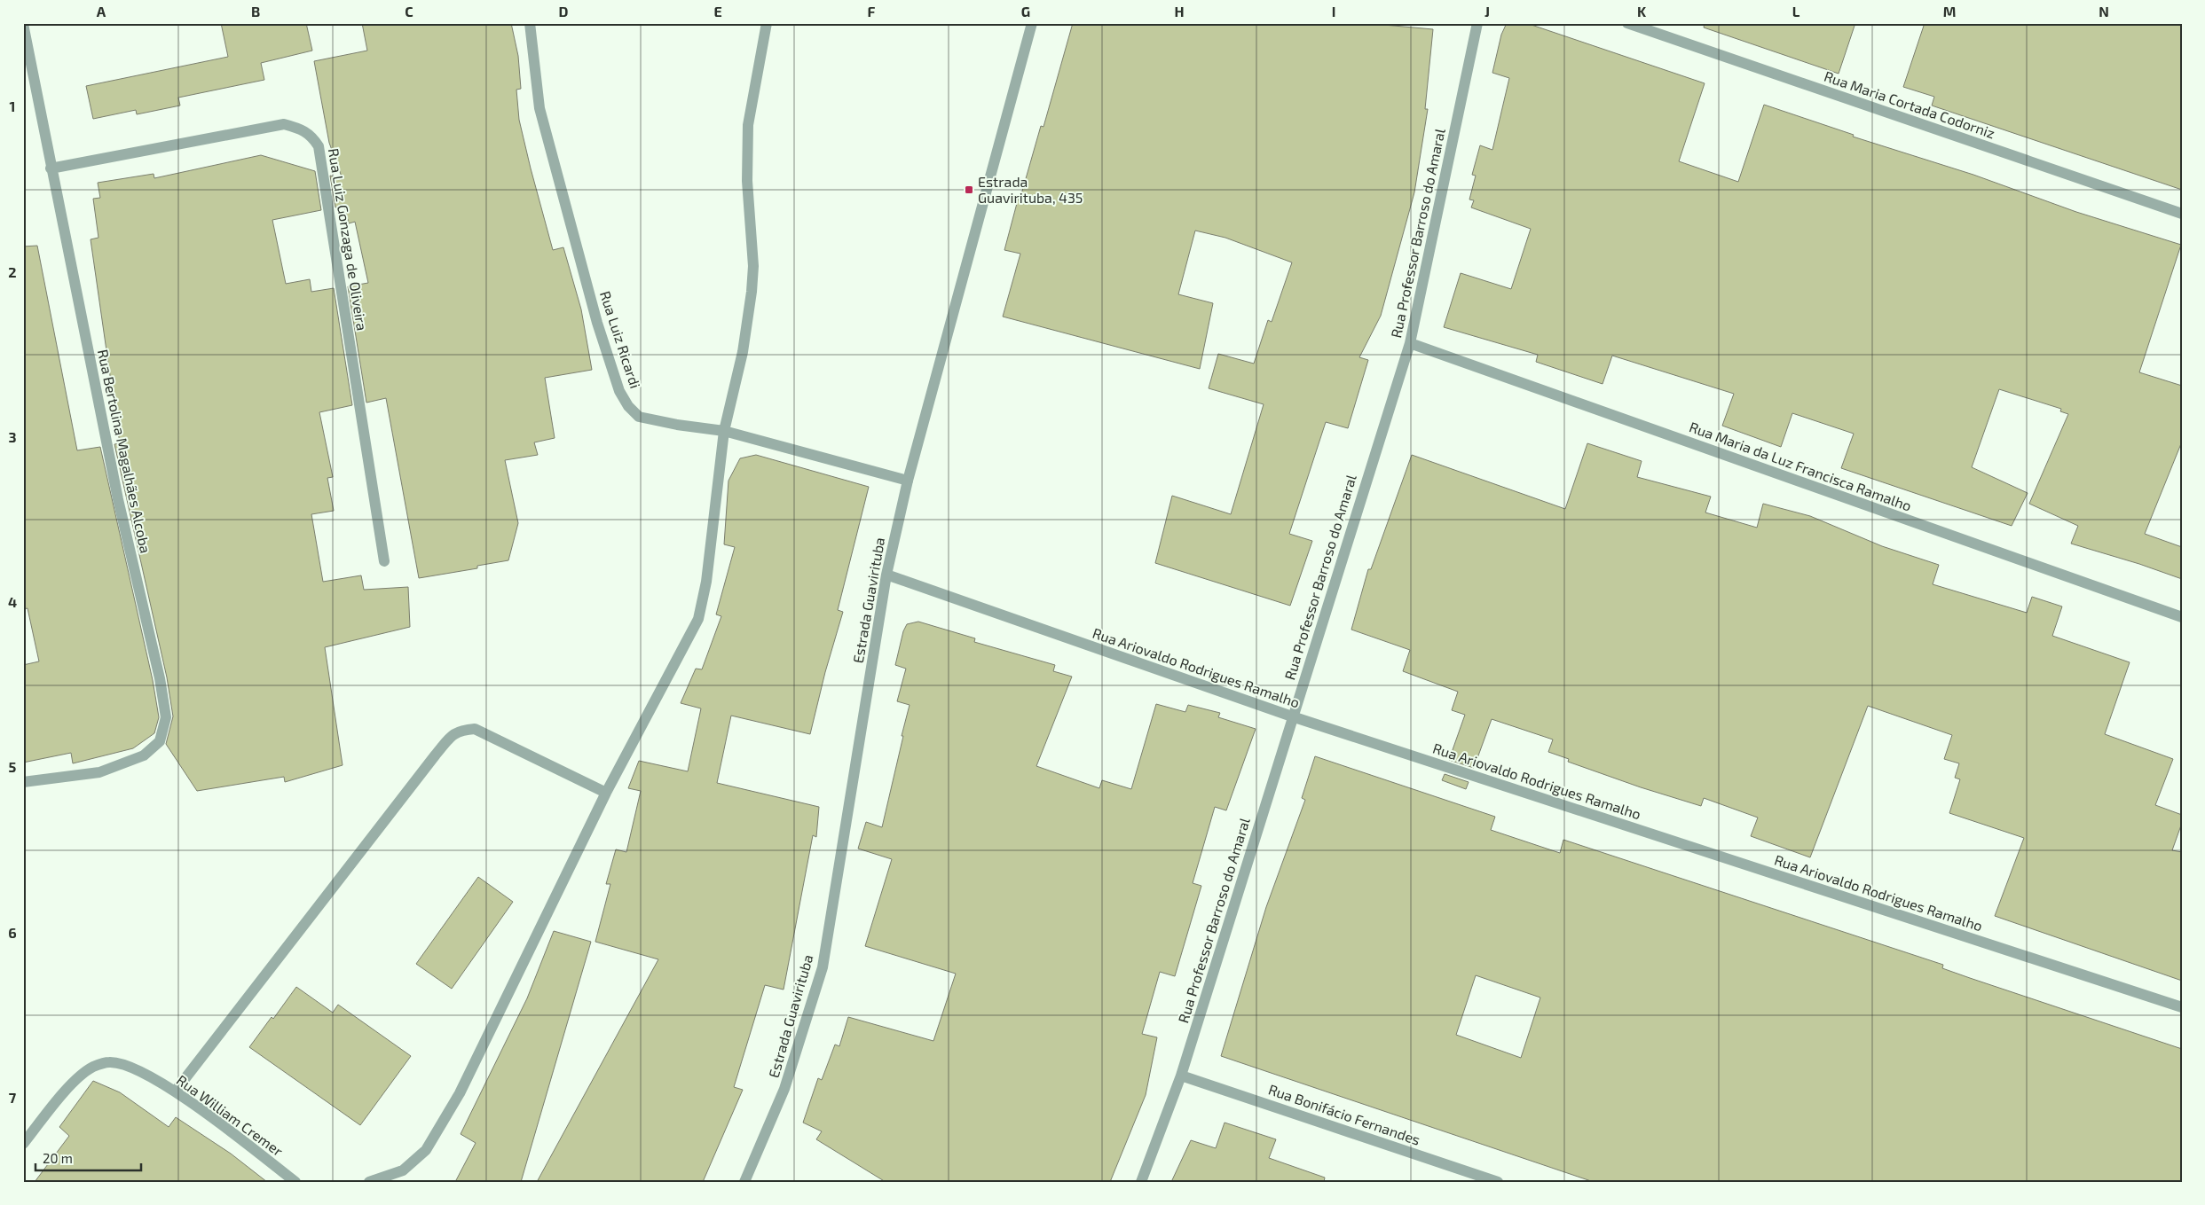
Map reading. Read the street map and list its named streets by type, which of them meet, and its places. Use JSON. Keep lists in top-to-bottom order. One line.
{"streets":{"street":["Rua Maria Cortada Codorniz","Rua Professor Barroso do Amaral","Rua Luiz Gonzaga de Oliveira","Rua Luiz Ricardi","Rua Bertolina Magalhães Alcoba","Rua Maria da Luz Francisca Ramalho","Estrada Guavirituba","Rua Ariovaldo Rodrigues Ramalho","Rua Bonifácio Fernandes","Rua William Cremer"]},"crossings":[["Rua Professor Barroso do Amaral","Rua Maria da Luz Francisca Ramalho"],["Rua Professor Barroso do Amaral","Rua Ariovaldo Rodrigues Ramalho"],["Rua Professor Barroso do Amaral","Rua Bonifácio Fernandes"],["Rua Luiz Gonzaga de Oliveira","Rua Bertolina Magalhães Alcoba"],["Rua Luiz Ricardi","Estrada Guavirituba"],["Estrada Guavirituba","Rua Ariovaldo Rodrigues Ramalho"]],"places":{"transit":["Estrada Guavirituba, 435"]},"scale_bar":"20 m","grid":{"columns":["A","B","C","D","E","F","G","H","I","J","K","L","M","N"],"rows":["1","2","3","4","5","6","7"]}}
